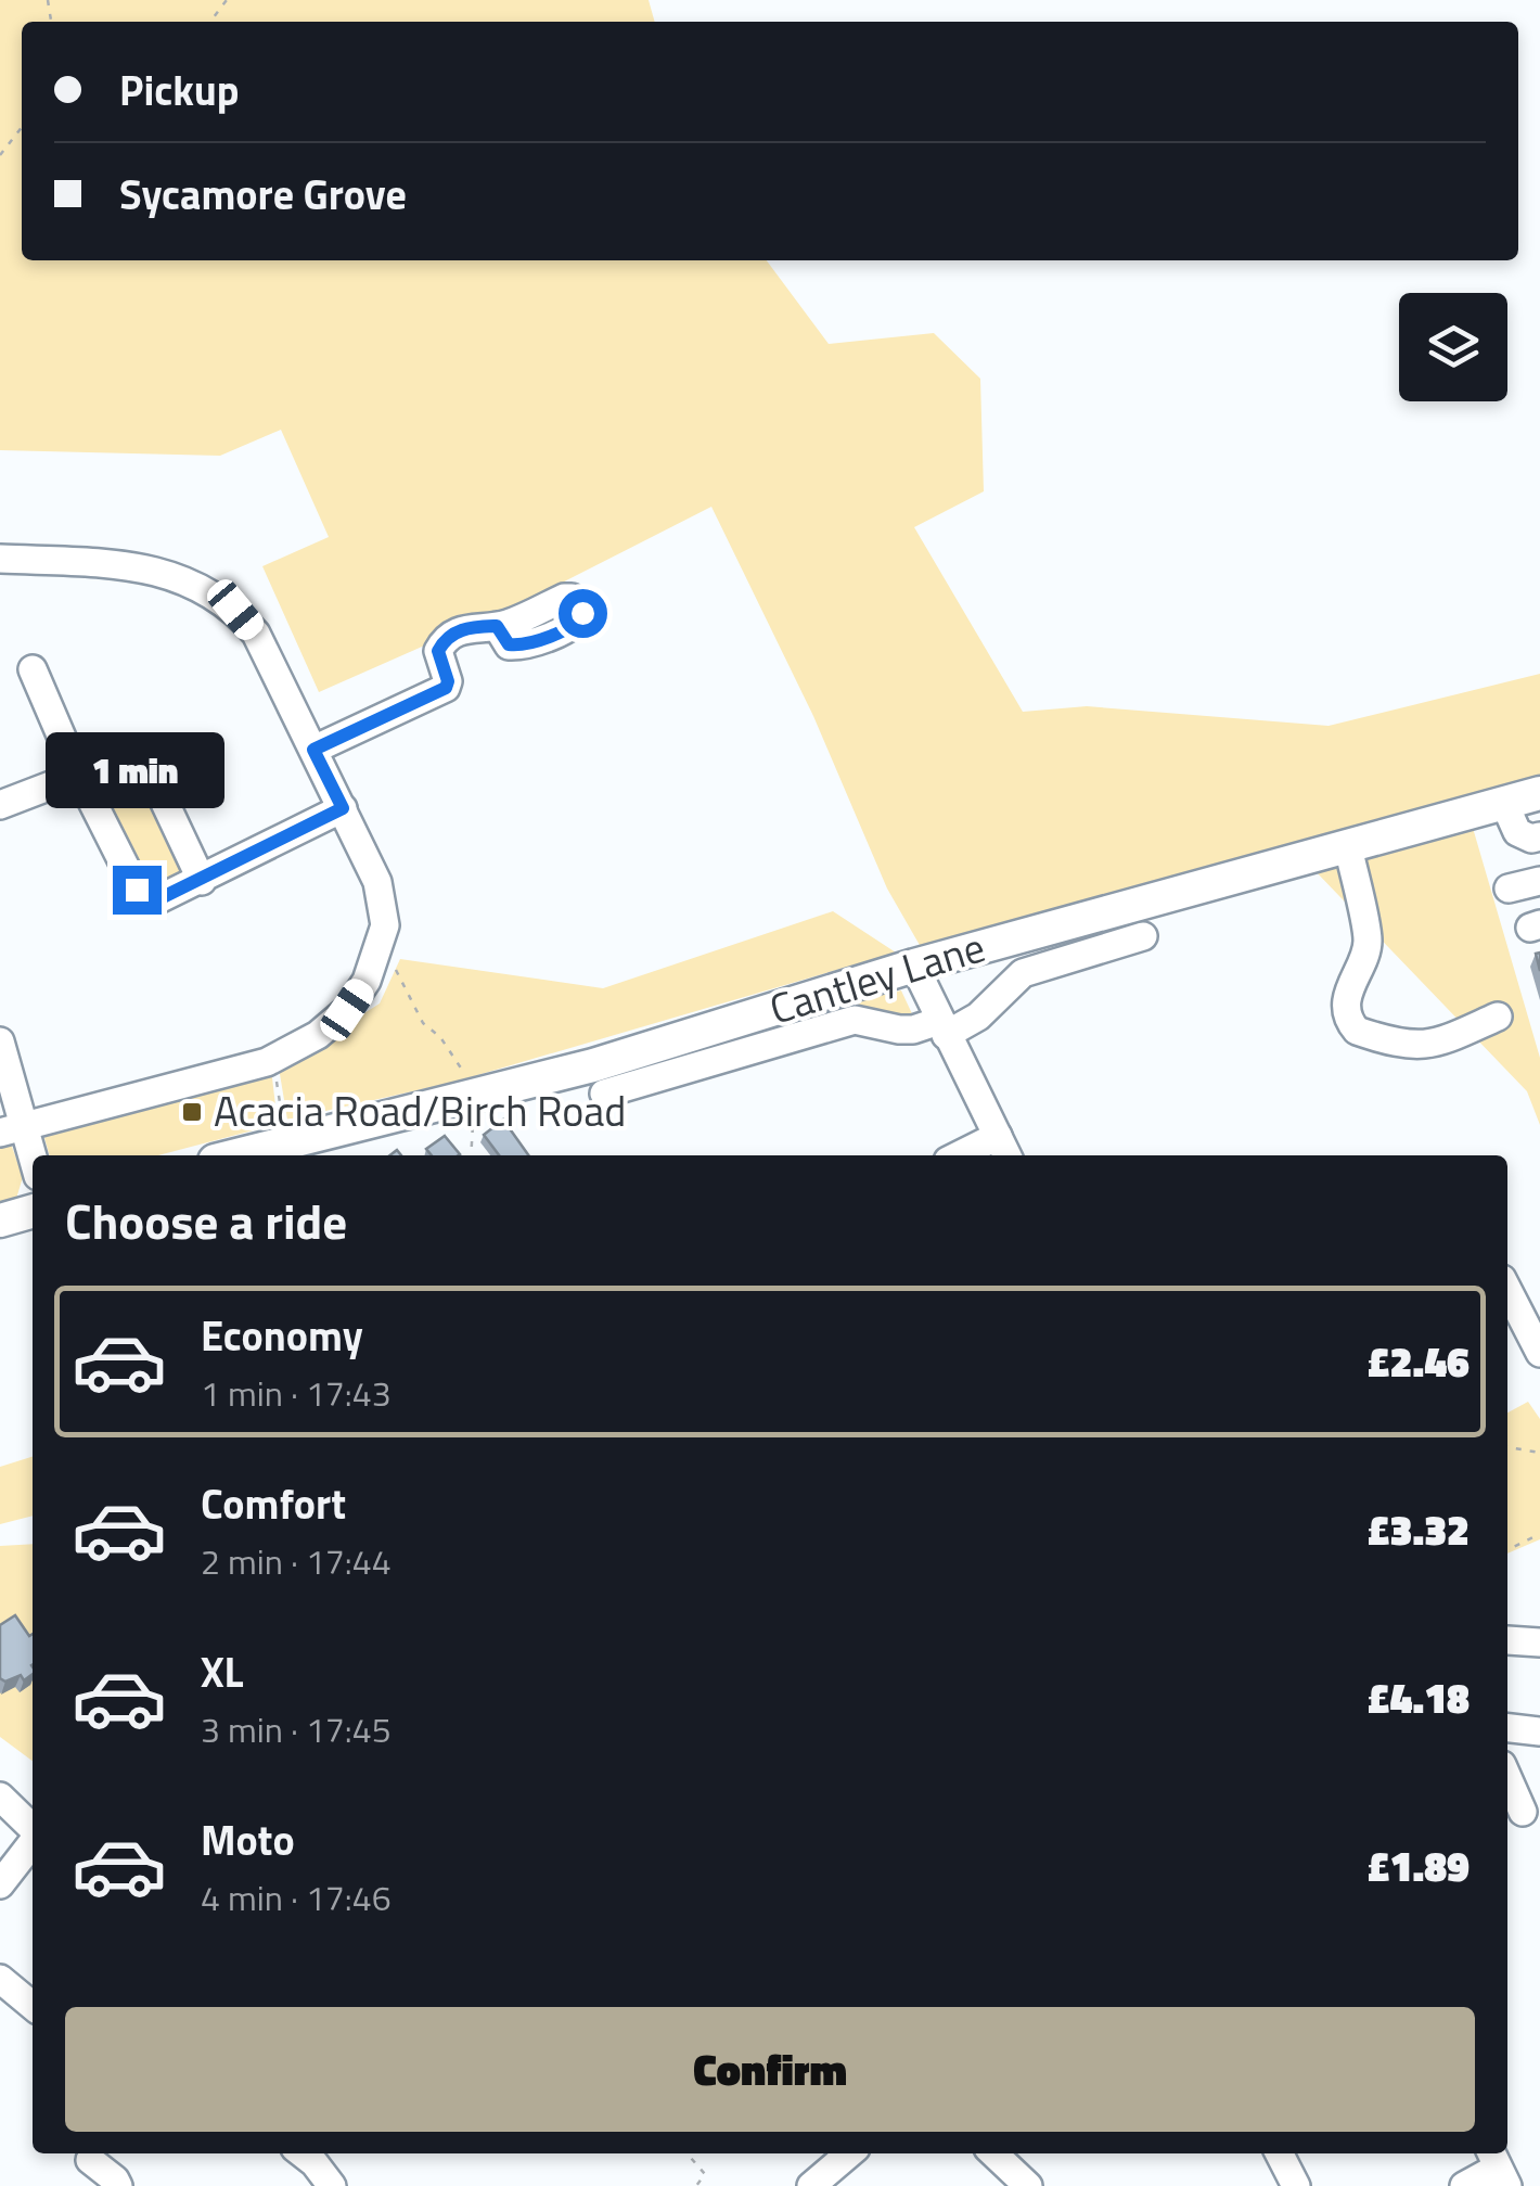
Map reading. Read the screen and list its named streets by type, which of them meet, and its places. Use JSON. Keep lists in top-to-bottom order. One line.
{"streets":{"main road":["Cantley Lane"]},"places":{"transit":["Acacia Road/Birch Road"]},"page":{"banner":["Pickup","Sycamore Grove"],"bubble":"1 min","heading":"Choose a ride","list":[{"name":"Economy","note":"1 min · 17:43","value":"£2.46"},{"name":"Comfort","note":"2 min · 17:44","value":"£3.32"},{"name":"XL","note":"3 min · 17:45","value":"£4.18"},{"name":"Moto","note":"4 min · 17:46","value":"£1.89"}],"buttons":"Confirm"}}
